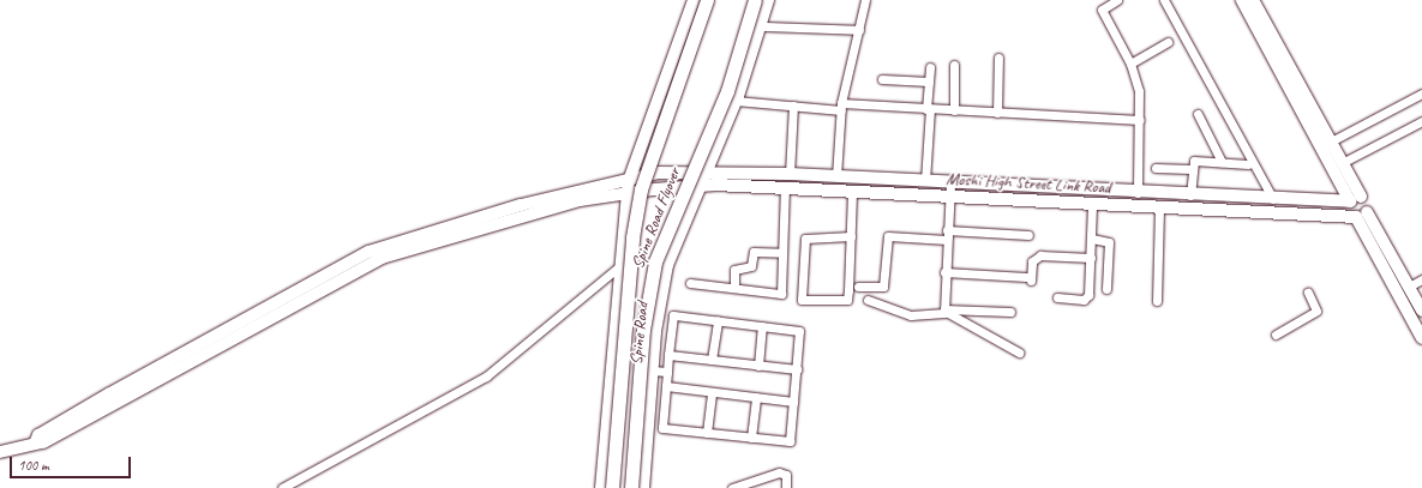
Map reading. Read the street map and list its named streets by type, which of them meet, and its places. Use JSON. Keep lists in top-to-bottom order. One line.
{"streets":{"main road":["Spine Road Flyover"],"street":["Moshi High Street Link Road","Spine Road"]},"crossings":[["Moshi High Street Link Road","Spine Road"]],"scale_bar":"100 m"}
